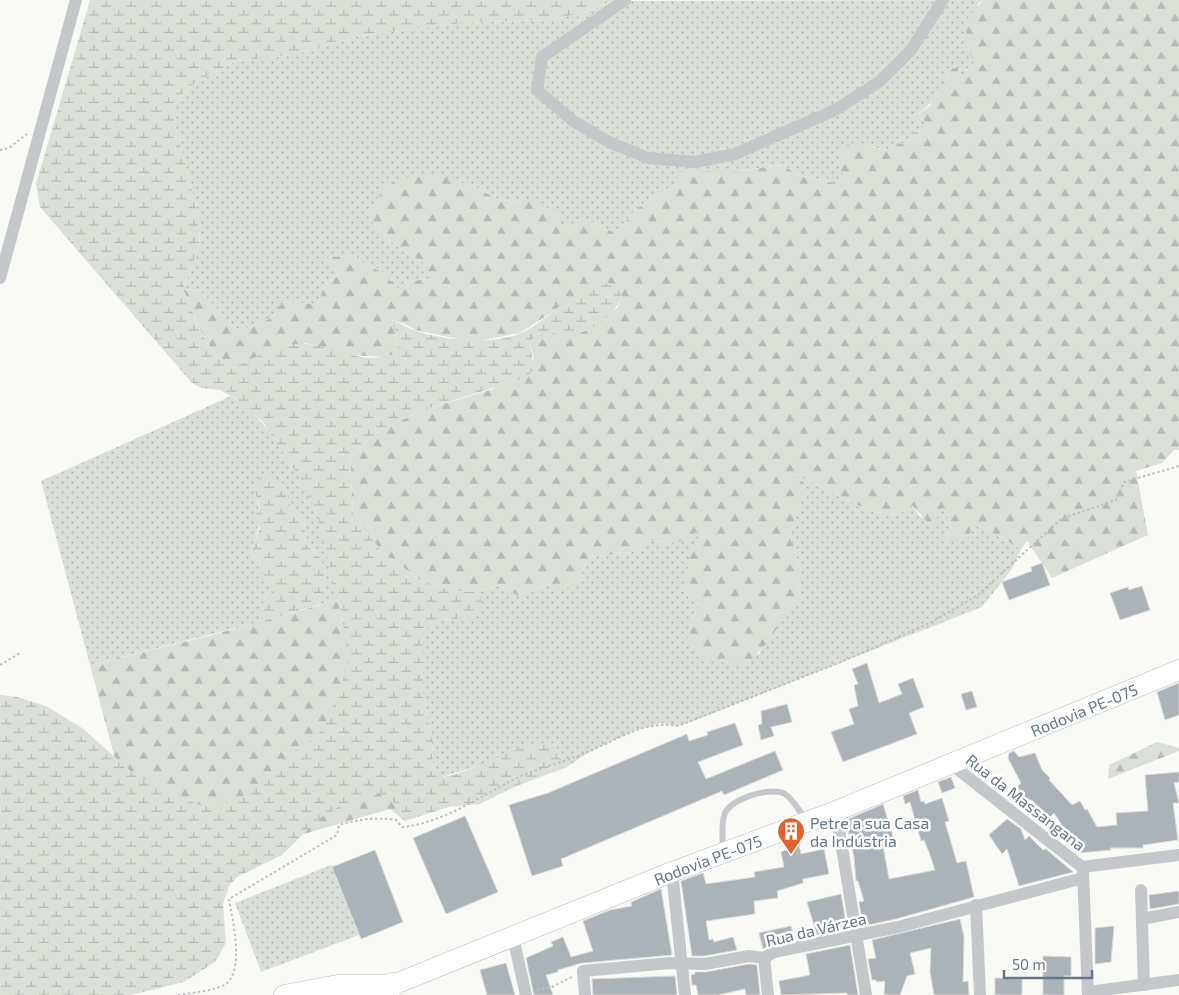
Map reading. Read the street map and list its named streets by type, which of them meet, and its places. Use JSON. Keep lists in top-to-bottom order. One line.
{"streets":{"main road":["Rodovia PE-075"],"street":["Rua da Massangana","Rua da Várzea"]},"crossings":[["Rodovia PE-075","Rua da Massangana"],["Rua da Massangana","Rua da Várzea"]],"places":{"building":["Petre a sua Casa da Indústria"]},"scale_bar":"50 m"}
